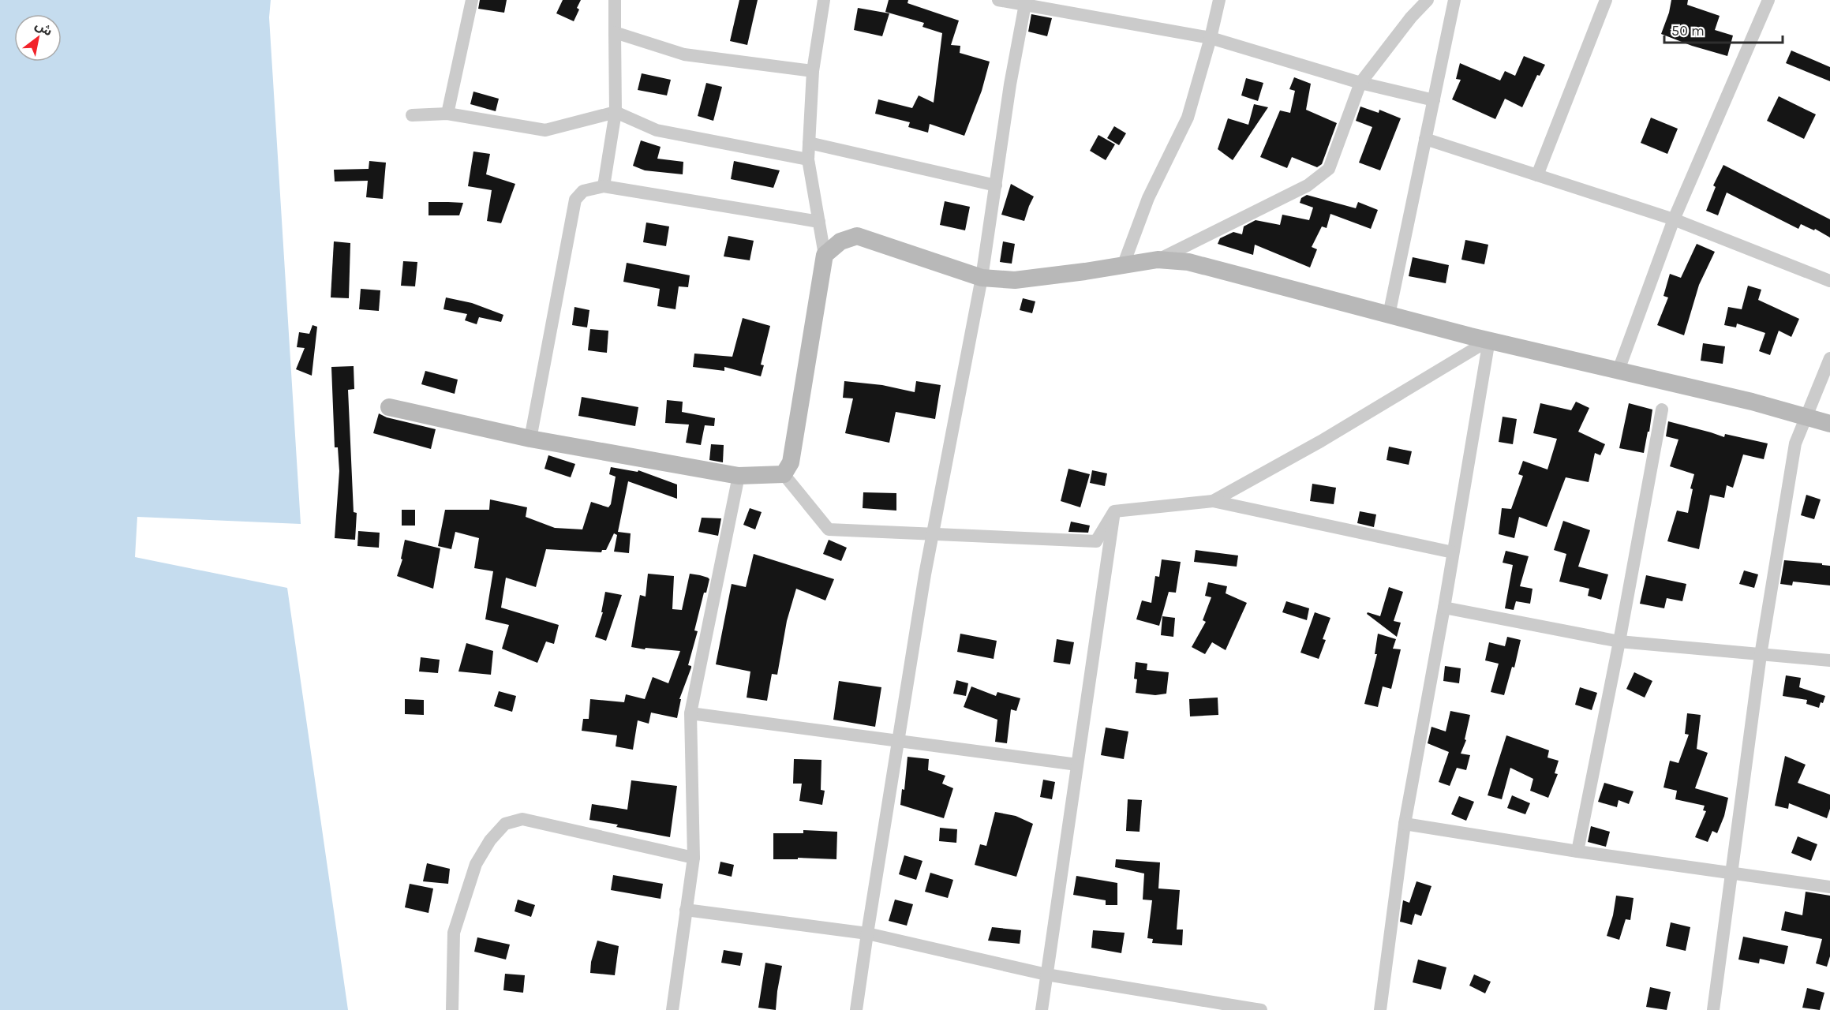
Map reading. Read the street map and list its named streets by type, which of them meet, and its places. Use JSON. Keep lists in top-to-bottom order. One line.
{"scale_bar":"50 m","north":"top right"}
